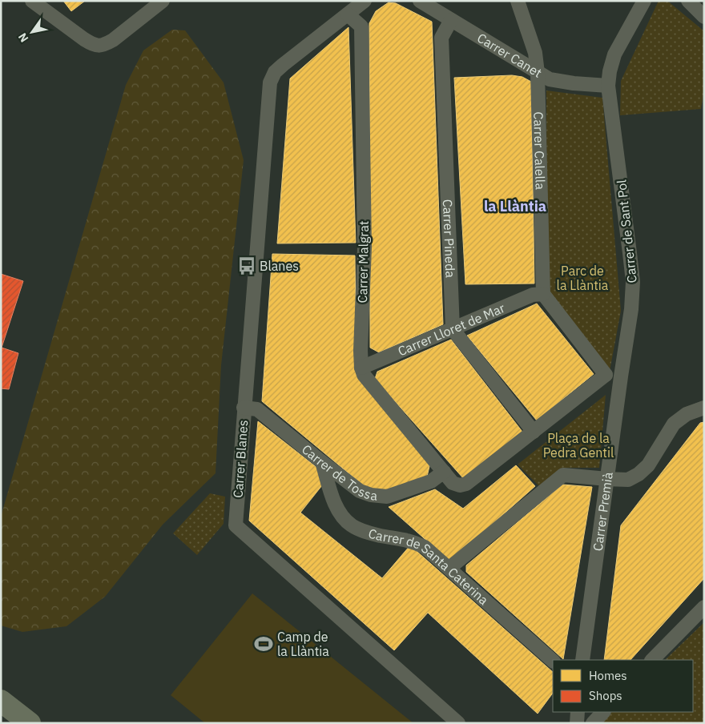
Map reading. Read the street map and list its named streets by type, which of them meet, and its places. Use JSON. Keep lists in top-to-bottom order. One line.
{"streets":{"street":["Carrer Canet","Carrer Calella","Carrer de Sant Pol","Carrer Pineda","Carrer Malgrat","Carrer Lloret de Mar","Carrer Blanes","Carrer de Tossa","Carrer Premià","Carrer de Santa Caterina"]},"crossings":[["Carrer Canet","Carrer Calella"],["Carrer Canet","Carrer de Sant Pol"],["Carrer Canet","Carrer Pineda"],["Carrer Calella","Carrer Lloret de Mar"],["Carrer de Sant Pol","Carrer Premià"],["Carrer Pineda","Carrer Lloret de Mar"],["Carrer Malgrat","Carrer Lloret de Mar"],["Carrer Malgrat","Carrer Blanes"],["Carrer Malgrat","Carrer de Tossa"],["Carrer Blanes","Carrer de Tossa"],["Carrer de Tossa","Carrer de Santa Caterina"]],"districts":["la Llàntia"],"parks":["Parc de la Llàntia","Plaça de la Pedra Gentil"],"places":{"bus stop":["Blanes"],"sports":["Camp de la Llàntia"]},"legend":["Homes","Shops"],"north":"bottom left"}
